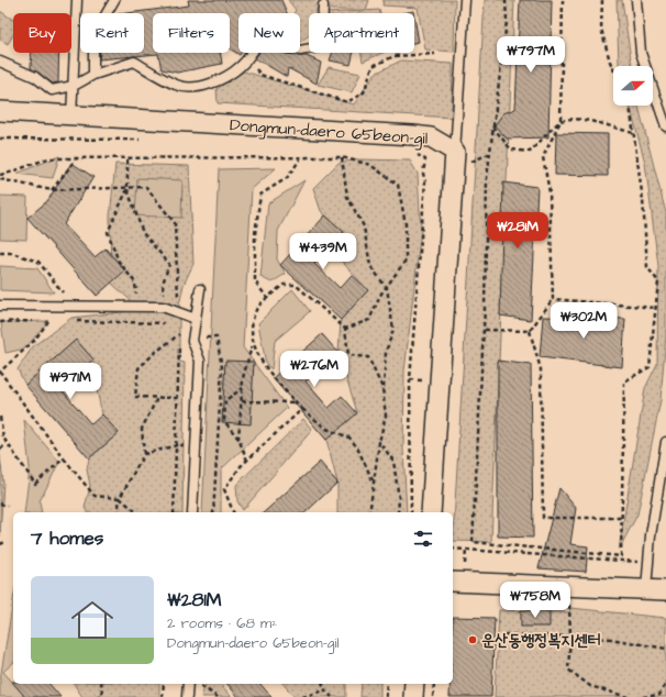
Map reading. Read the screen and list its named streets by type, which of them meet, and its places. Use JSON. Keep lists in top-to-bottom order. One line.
{"streets":{"street":["Dongmun-daero 65beon-gil"]},"places":["운산동행정복지센터"],"north":"right","page":{"chip":["Buy","Rent","Filters","New","Apartment"],"price":["₩797M","₩281M","₩439M","₩302M","₩276M","₩971M","₩758M"],"heading":"7 homes","list":[{"name":"₩281M","note":"2 rooms · 68 m² · Dongmun-daero 65beon-gil"}]}}
